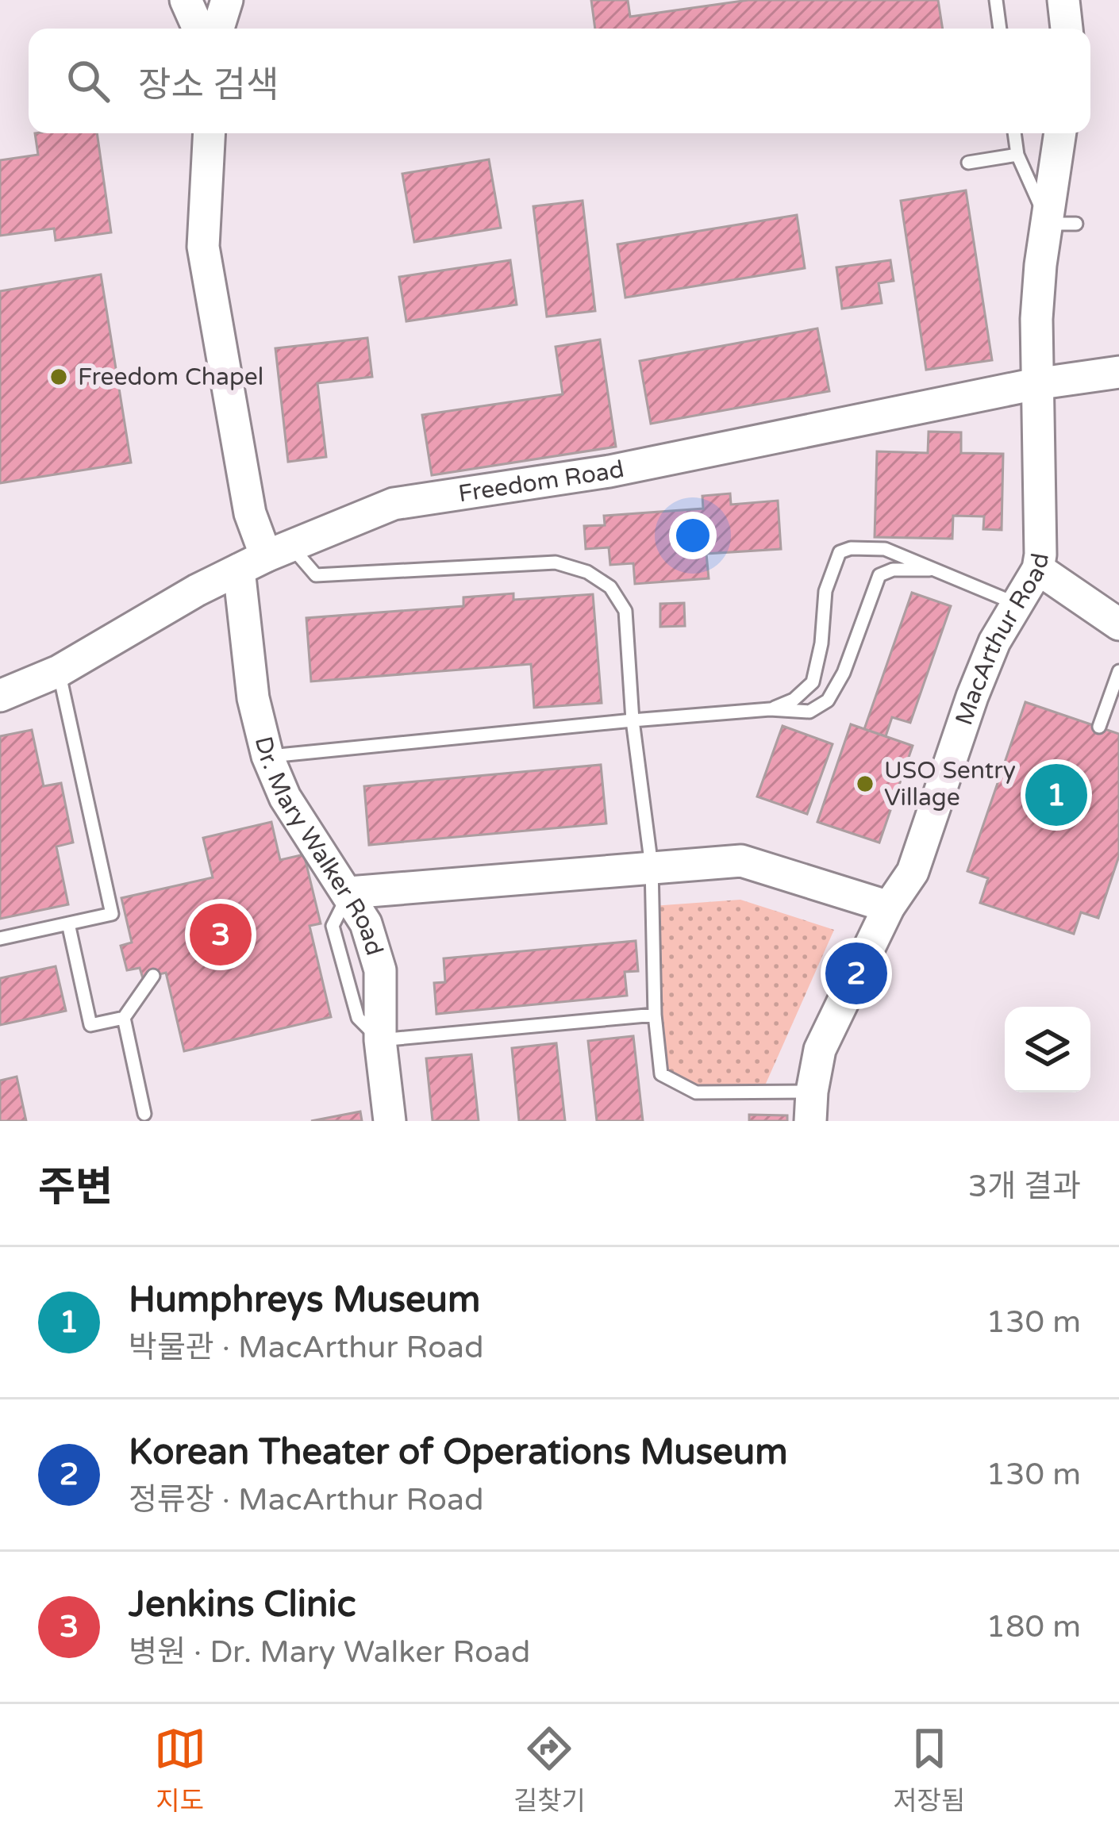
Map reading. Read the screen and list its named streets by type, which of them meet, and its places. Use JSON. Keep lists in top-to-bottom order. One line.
{"streets":{"street":["Freedom Road","MacArthur Road","Dr. Mary Walker Road"]},"crossings":[["Freedom Road","MacArthur Road"],["Freedom Road","Dr. Mary Walker Road"]],"places":["Freedom Chapel","USO Sentry Village"],"page":{"search":"장소 검색","pins":["1","3","2"],"heading":["주변","3개 결과"],"list":[{"mark":"1","name":"Humphreys Museum","note":"박물관 · MacArthur Road","value":"130 m"},{"mark":"2","name":"Korean Theater of Operations Museum","note":"정류장 · MacArthur Road","value":"130 m"},{"mark":"3","name":"Jenkins Clinic","note":"병원 · Dr. Mary Walker Road","value":"180 m"}],"nav":["지도","길찾기","저장됨"]}}
